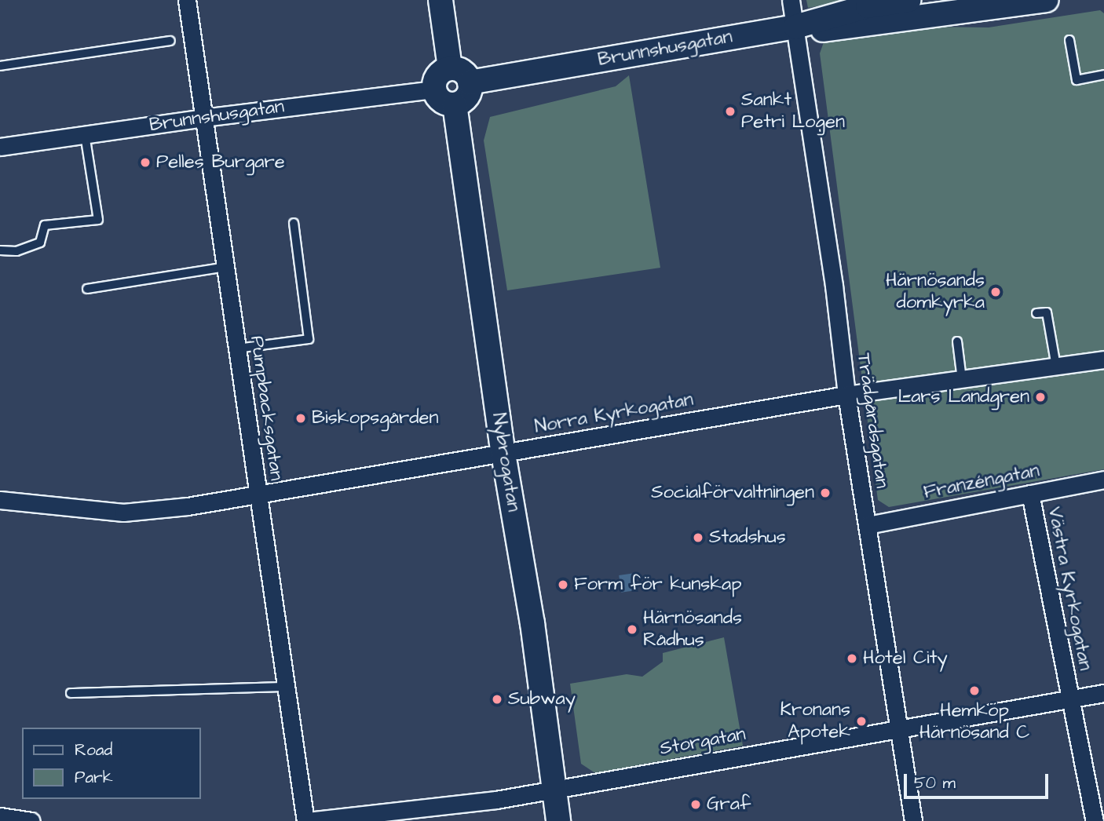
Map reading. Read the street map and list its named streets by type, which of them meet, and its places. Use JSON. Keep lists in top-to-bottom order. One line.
{"streets":{"main road":["Brunnshusgatan","Nybrogatan"],"street":["Pumpbacksgatan","Norra Kyrkogatan","Trädgårdsgatan","Franzéngatan","Västra Kyrkogatan","Storgatan"]},"crossings":[["Brunnshusgatan","Pumpbacksgatan"],["Brunnshusgatan","Trädgårdsgatan"],["Brunnshusgatan","Nybrogatan"],["Pumpbacksgatan","Norra Kyrkogatan"],["Pumpbacksgatan","Storgatan"],["Norra Kyrkogatan","Trädgårdsgatan"],["Norra Kyrkogatan","Nybrogatan"],["Trädgårdsgatan","Franzéngatan"],["Trädgårdsgatan","Storgatan"],["Nybrogatan","Storgatan"],["Franzéngatan","Västra Kyrkogatan"],["Västra Kyrkogatan","Storgatan"]],"places":["Sankt Petri Logen","Pelles Burgare","Härnösands domkyrka","Lars Landgren","Biskopsgården","Socialförvaltningen","Stadshus","Form för kunskap","Härnösands Rådhus","Hotel City","Hemköp Härnösand C","Subway","Kronans Apotek","Graf"],"legend":["Road","Park"],"scale_bar":"50 m"}
